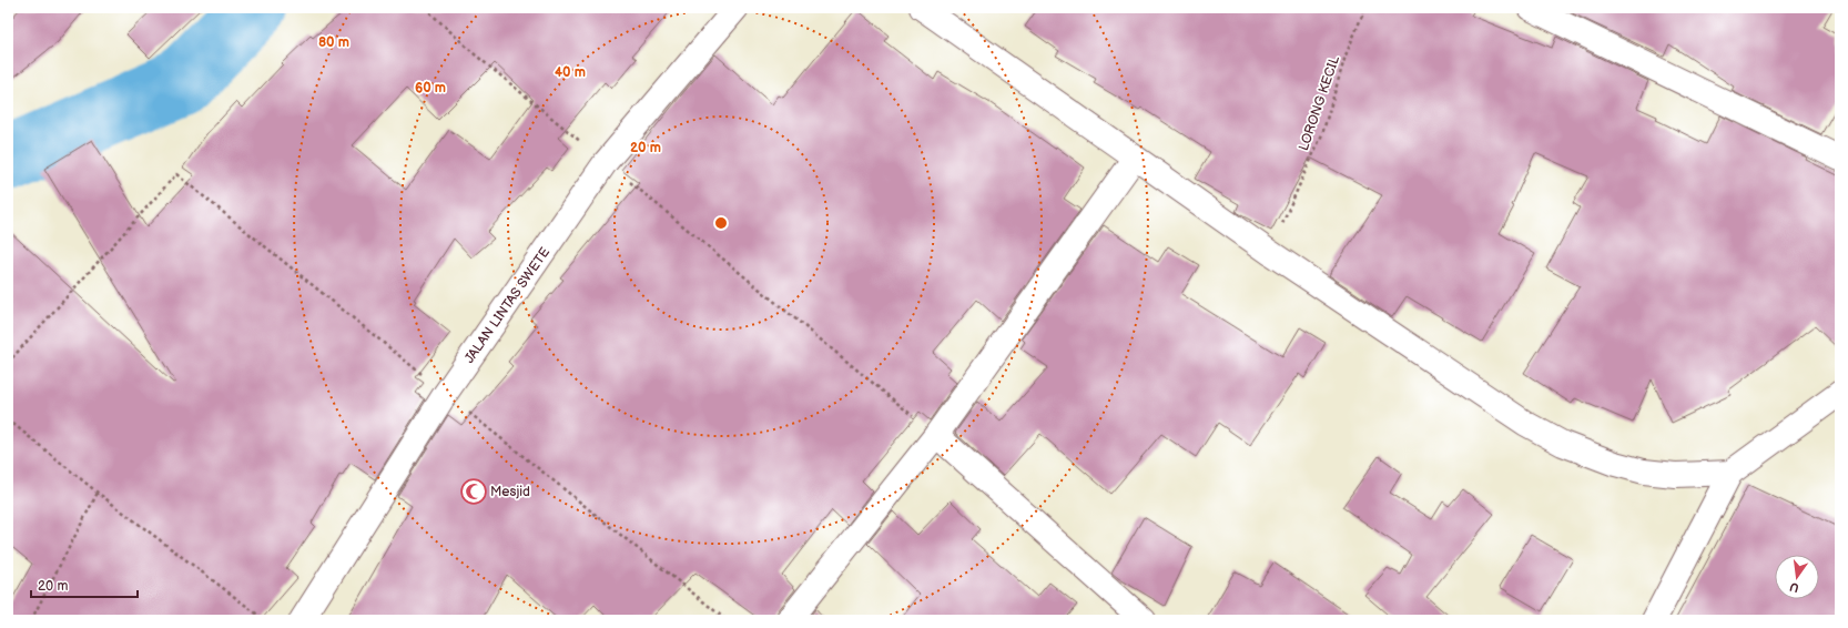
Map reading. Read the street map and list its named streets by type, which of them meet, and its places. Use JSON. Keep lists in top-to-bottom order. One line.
{"streets":{"street":["JALAN LINTAS SWETE"],"path":["LORONG KECIL"]},"places":{"mosque":["Mesjid"]},"scale_bar":"20 m","north":"bottom","rings":["80 m","40 m","60 m","20 m"]}
